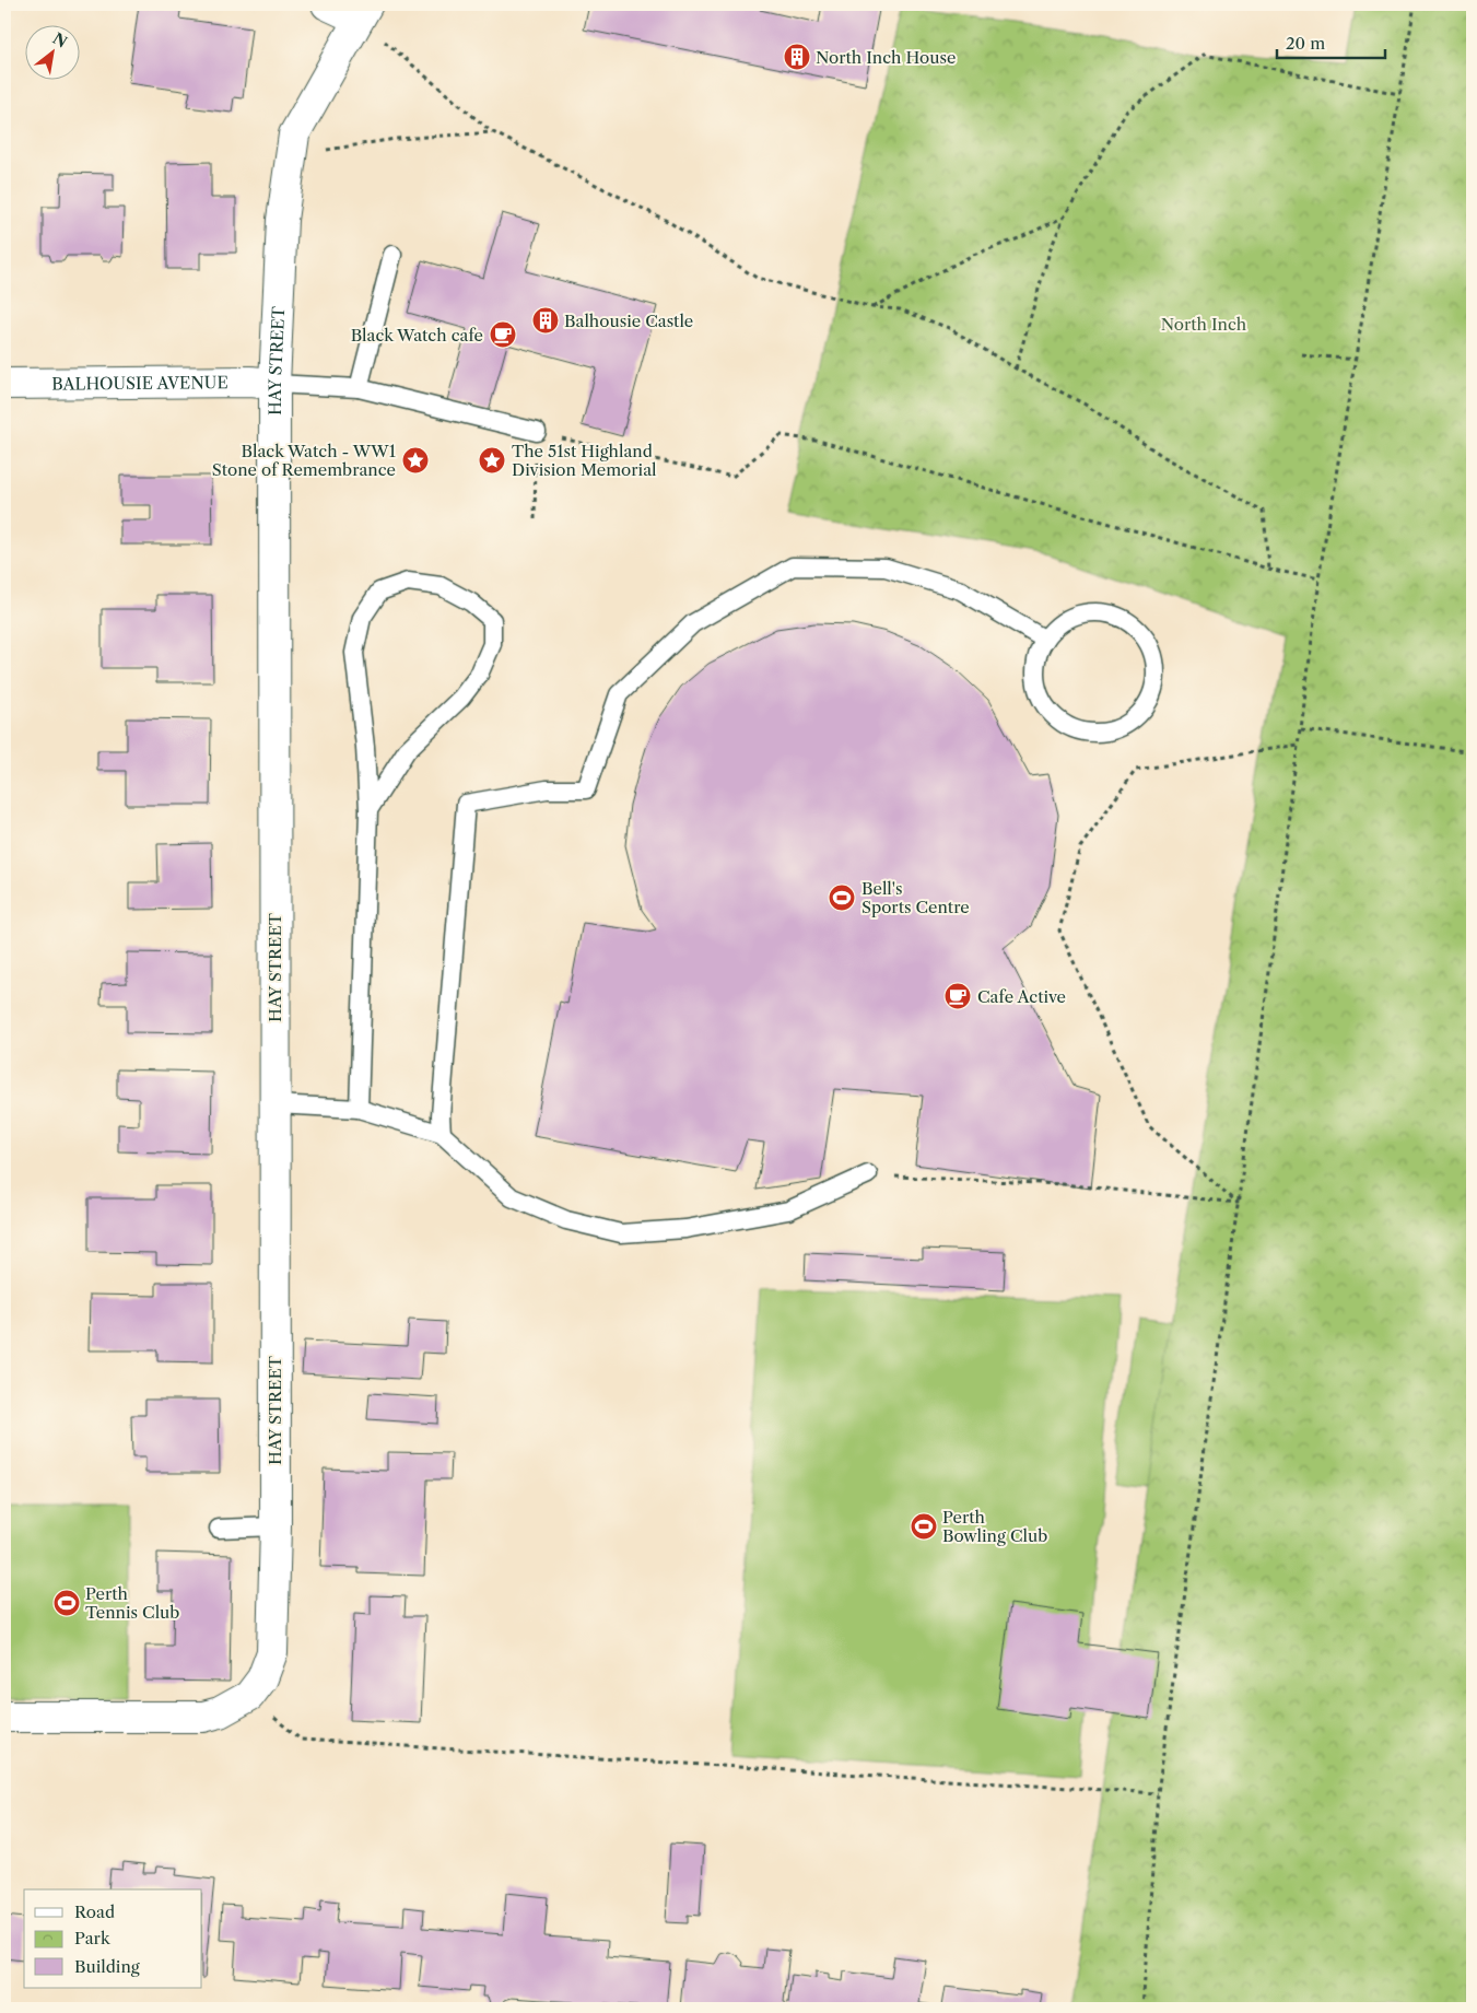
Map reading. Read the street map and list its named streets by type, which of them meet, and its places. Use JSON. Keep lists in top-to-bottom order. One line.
{"streets":{"street":["HAY STREET","BALHOUSIE AVENUE"]},"crossings":[["HAY STREET","BALHOUSIE AVENUE"]],"parks":["North Inch"],"places":{"building":["North Inch House","Balhousie Castle"],"cafe":["Black Watch cafe","Cafe Active"],"place":["Black Watch - WW1 Stone of Remembrance","The 51st Highland Division Memorial"],"sports":["Bell's Sports Centre","Perth Bowling Club","Perth Tennis Club"]},"legend":["Road","Park","Building"],"scale_bar":"20 m","north":"top right"}
